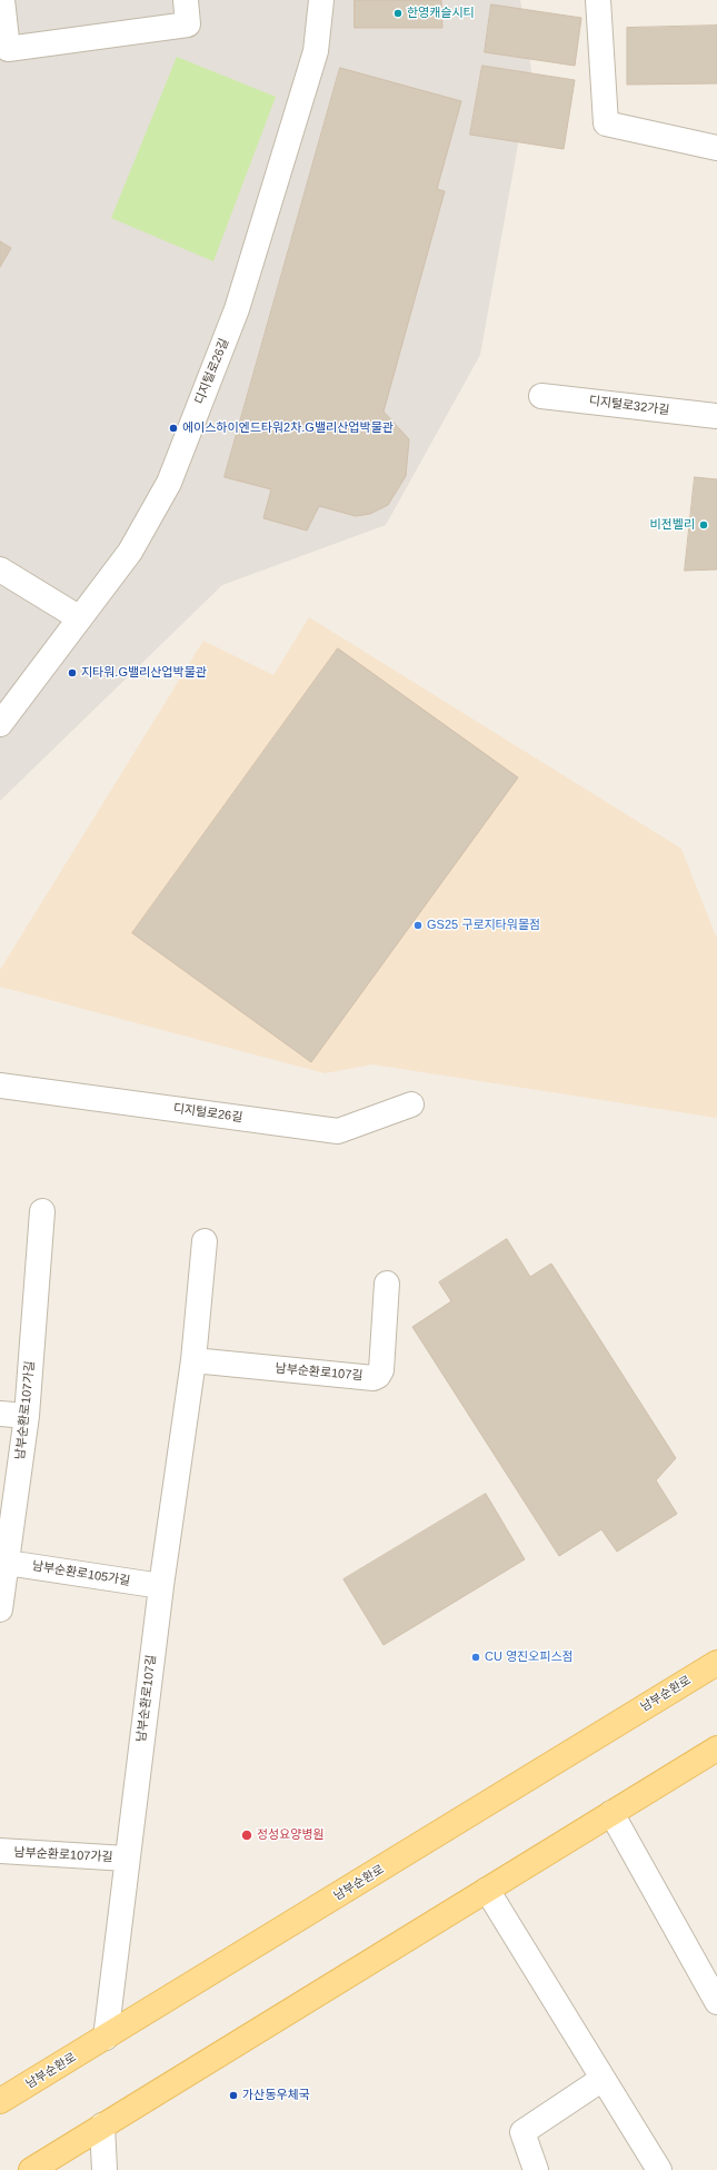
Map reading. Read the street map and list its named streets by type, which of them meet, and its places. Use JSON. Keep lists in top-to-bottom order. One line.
{"streets":{"main road":["남부순환로"],"street":["디지털로26길","디지털로32가길","남부순환로107길","남부순환로107가길","남부순환로105가길"]},"crossings":[["남부순환로107길","남부순환로107가길"],["남부순환로107길","남부순환로105가길"],["남부순환로107길","남부순환로"],["남부순환로107가길","남부순환로105가길"]],"places":["한영캐슬시티","에이스하이엔드타워2차.G밸리산업박물관","비전벨리","지타워.G밸리산업박물관","GS25 구로지타워몰점","CU 영진오피스점","정성요양병원","가산동우체국"]}
